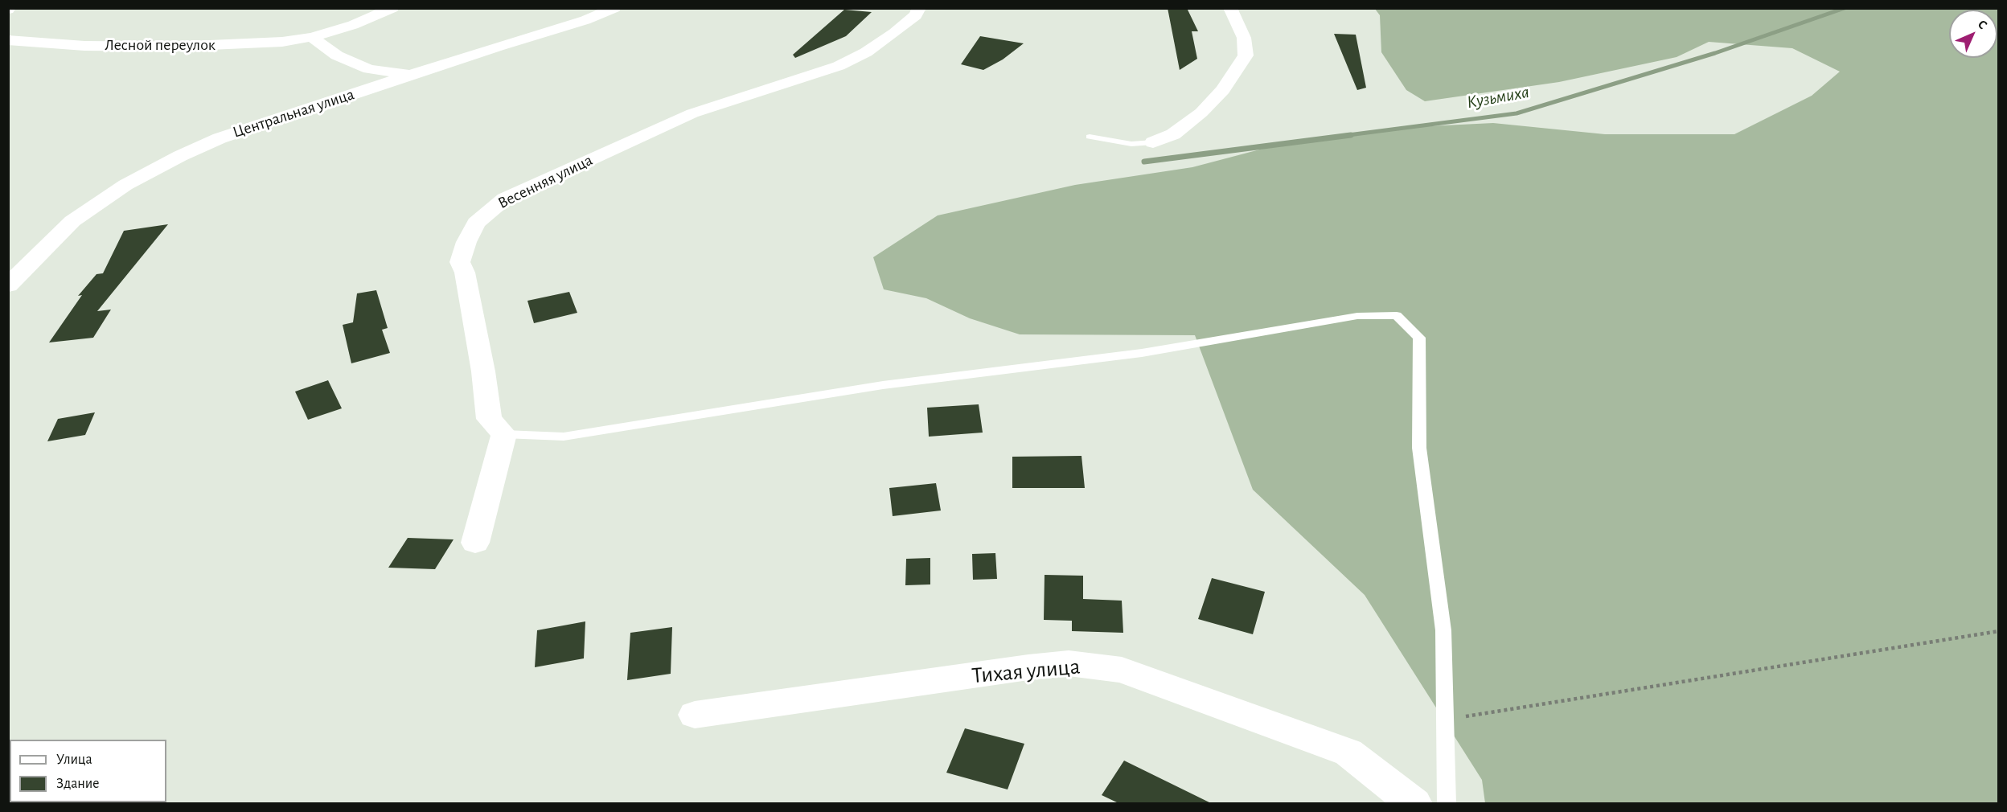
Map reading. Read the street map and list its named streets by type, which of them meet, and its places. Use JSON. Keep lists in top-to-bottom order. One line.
{"streets":{"street":["Лесной переулок","Центральная улица","Весенняя улица","Тихая улица"]},"water":["Кузьмиха"],"legend":["Улица","Здание"],"north":"top right"}
